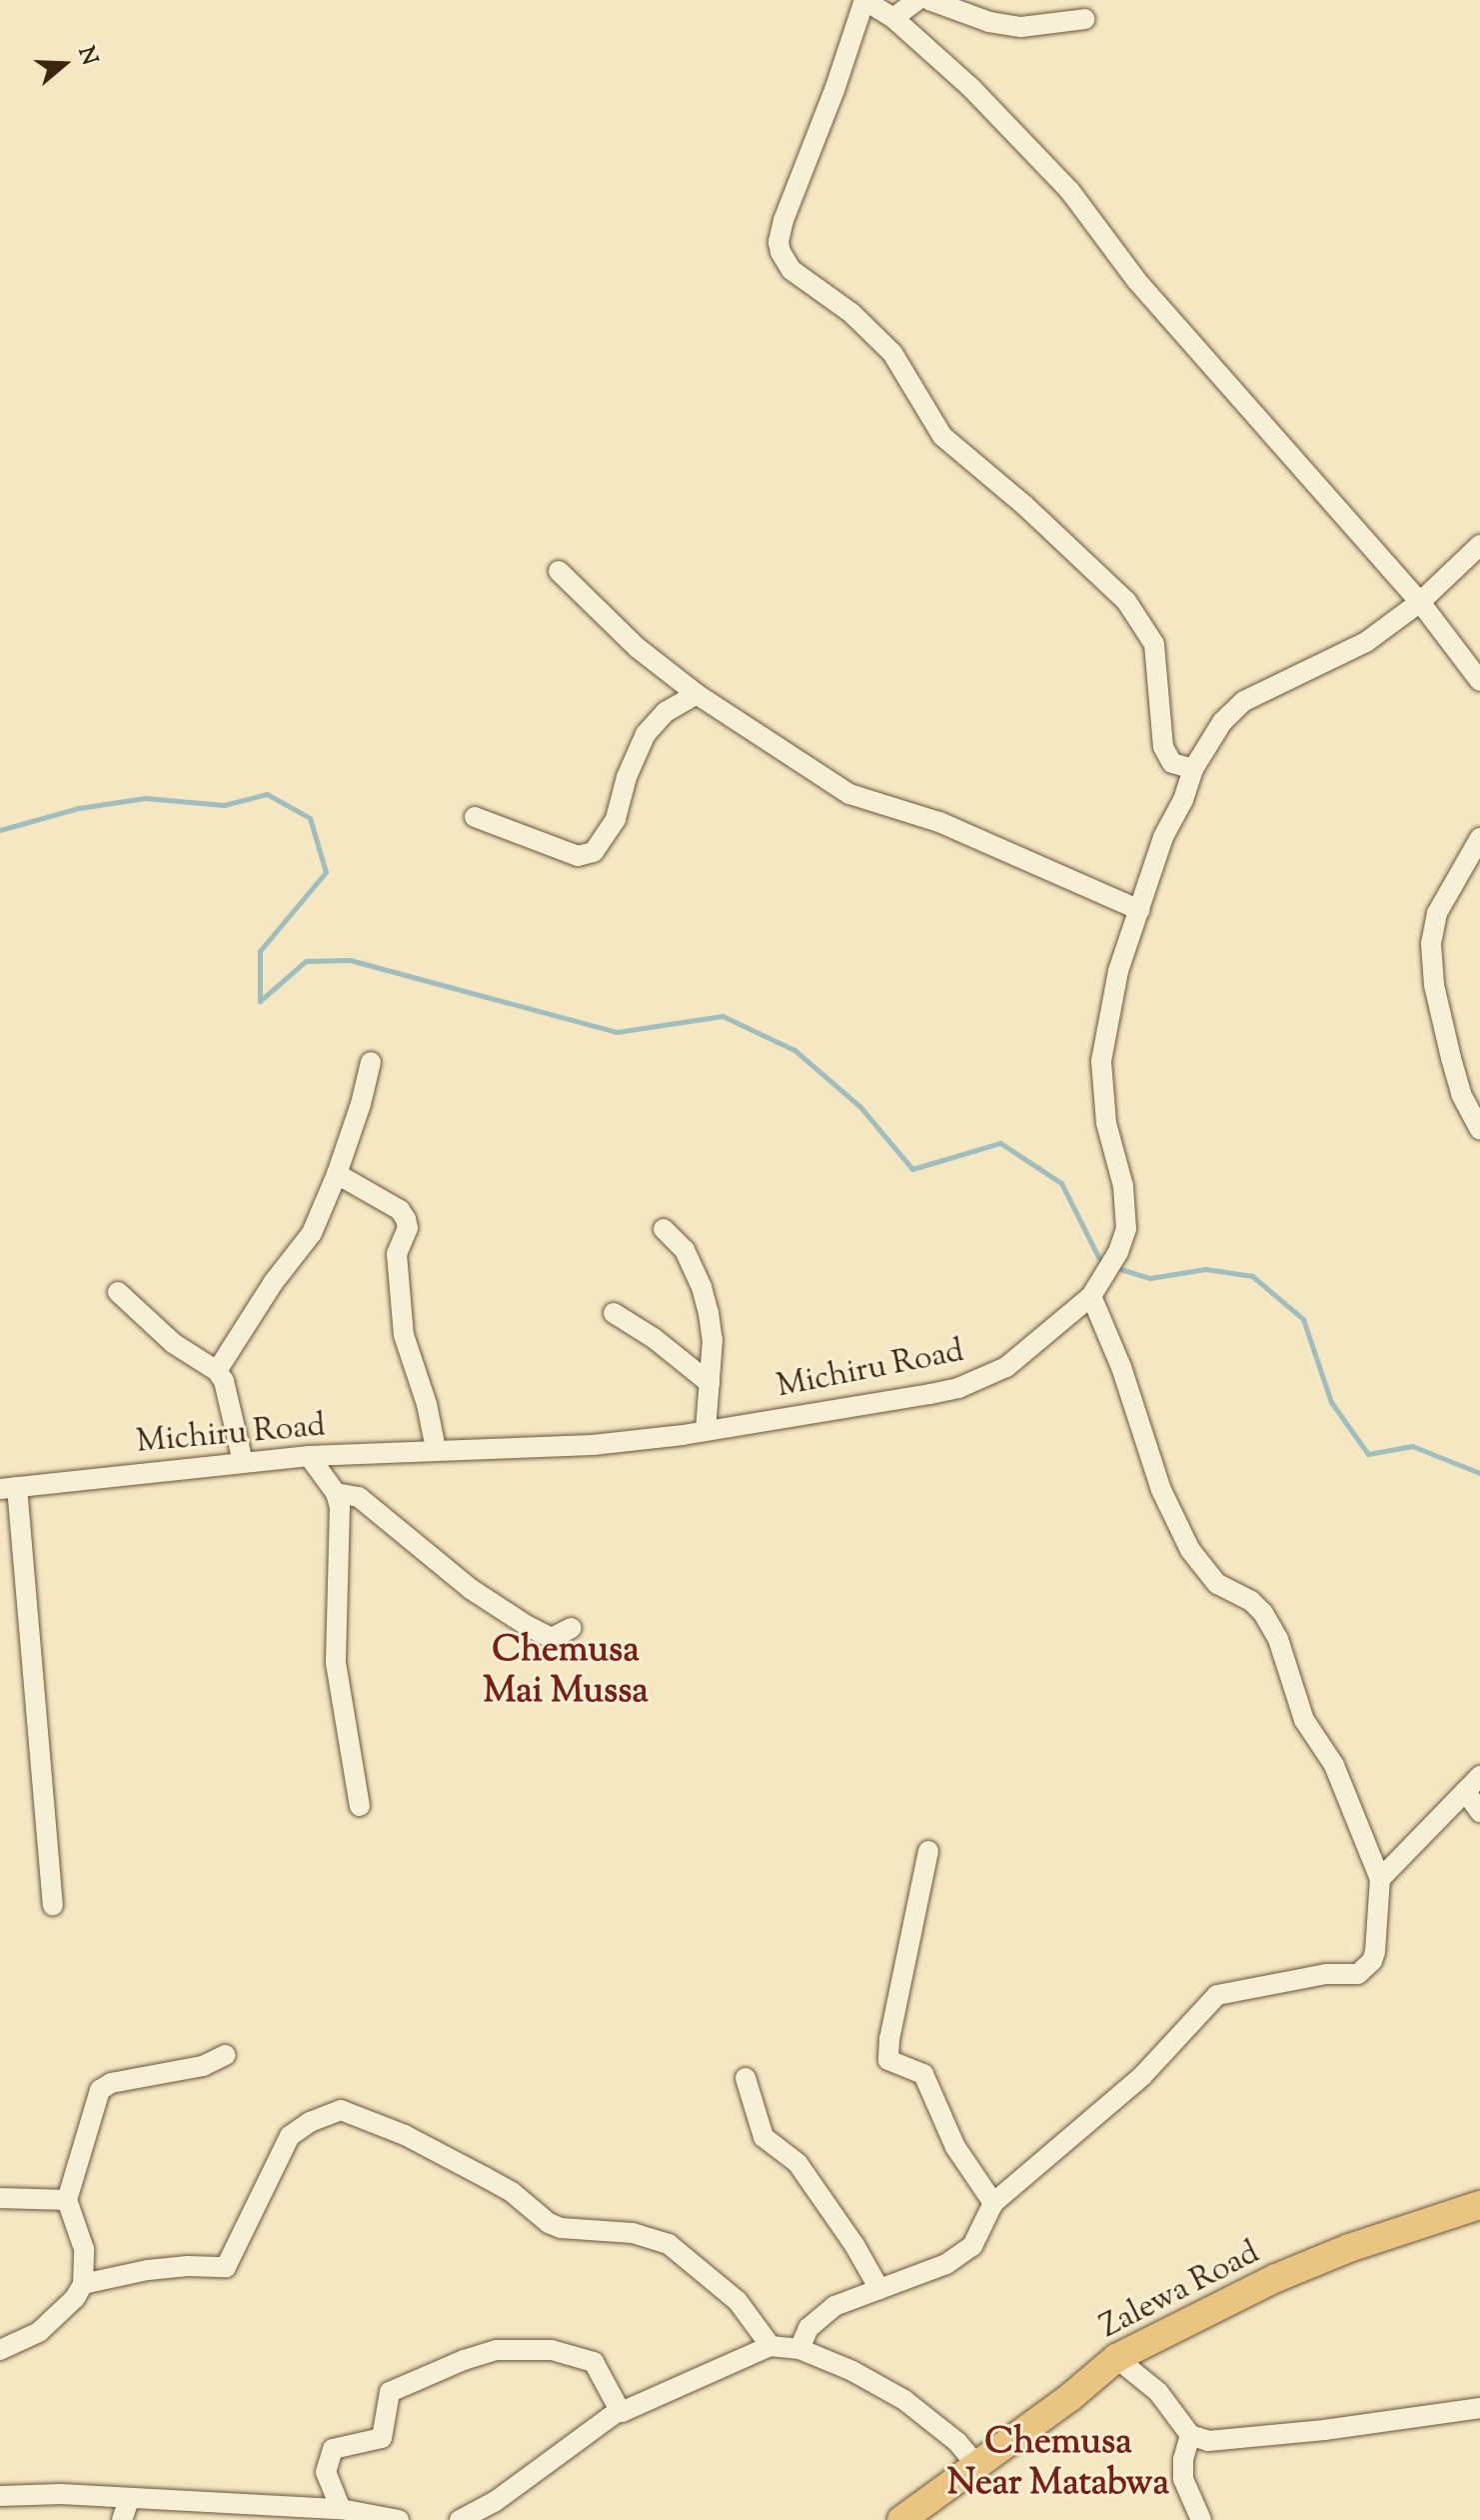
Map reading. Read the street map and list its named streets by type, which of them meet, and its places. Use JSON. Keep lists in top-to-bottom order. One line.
{"streets":{"highway":["Zalewa Road"],"street":["Michiru Road"]},"districts":["Chemusa Mai Mussa","Chemusa Near Matabwa"],"north":"right"}
